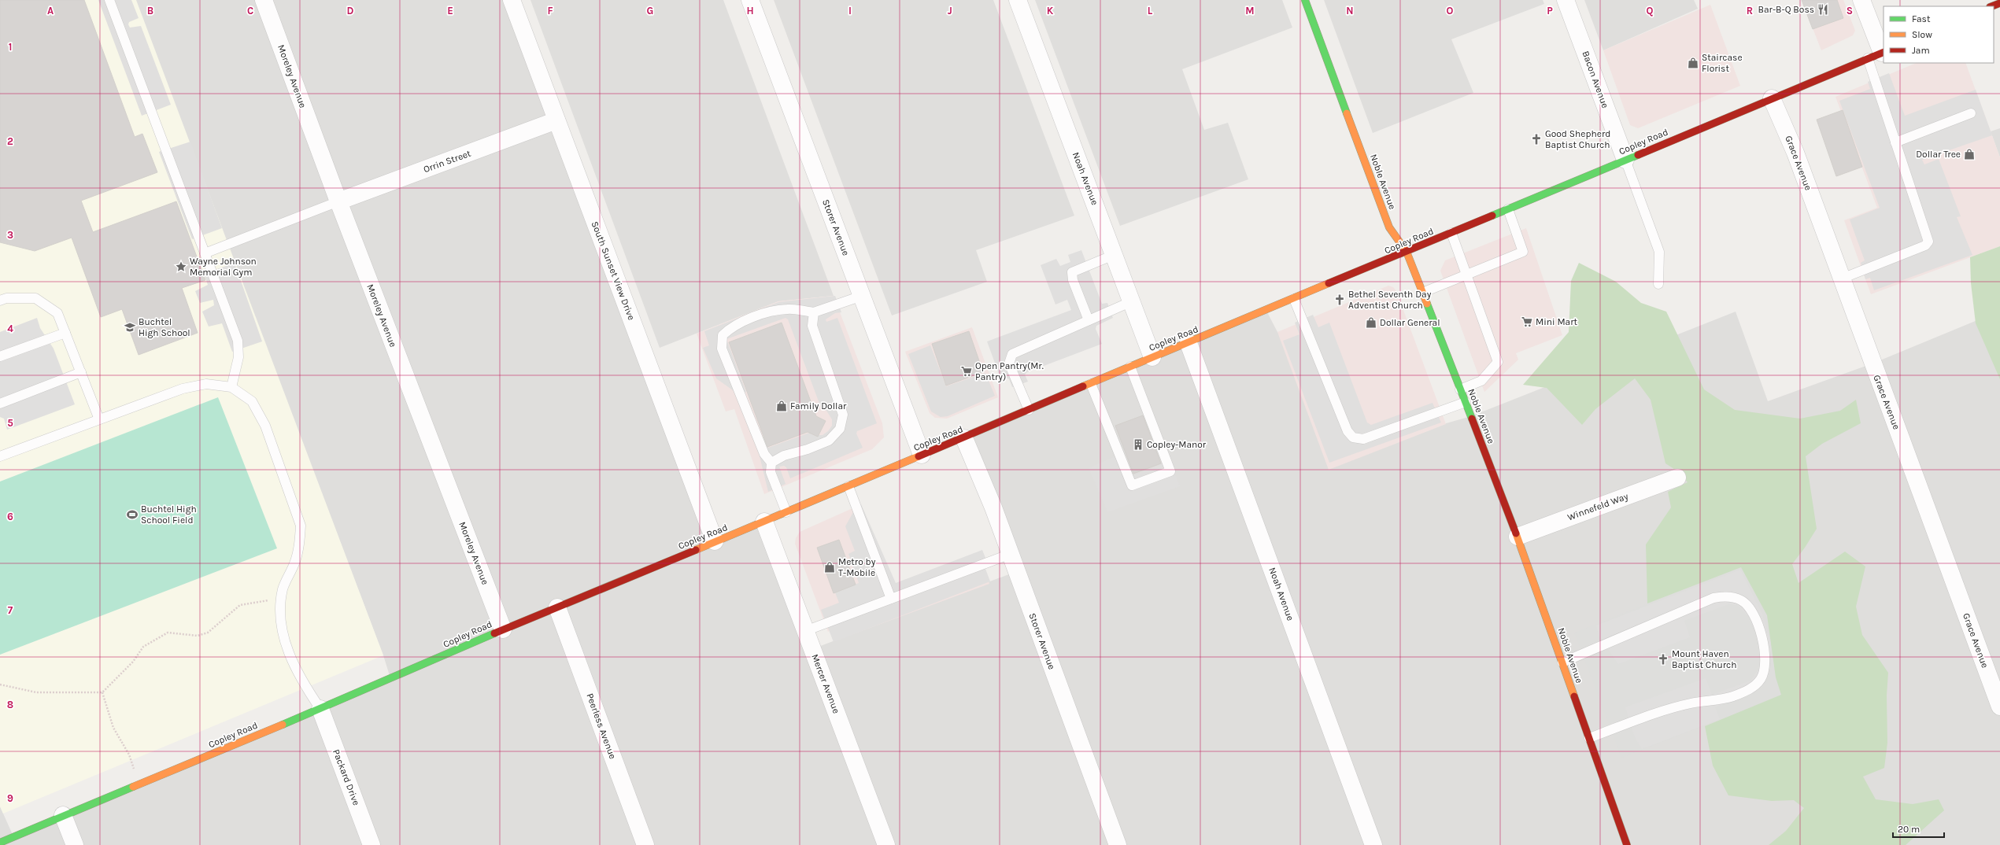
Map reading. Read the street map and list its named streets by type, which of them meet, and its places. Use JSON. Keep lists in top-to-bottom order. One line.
{"streets":{"main road":["Copley Road","Noble Avenue"],"street":["Moreley Avenue","Bacon Avenue","Orrin Street","Grace Avenue","Noah Avenue","Storer Avenue","South Sunset View Drive","Winnefeld Way","Mercer Avenue","Peerless Avenue","Packard Drive"]},"crossings":[["Moreley Avenue","Copley Road"],["Moreley Avenue","Orrin Street"],["Bacon Avenue","Copley Road"],["Copley Road","Grace Avenue"],["Copley Road","Noah Avenue"],["Copley Road","Noble Avenue"],["Copley Road","Storer Avenue"],["Copley Road","South Sunset View Drive"],["Copley Road","Mercer Avenue"],["Copley Road","Peerless Avenue"],["Copley Road","Packard Drive"],["Orrin Street","South Sunset View Drive"],["Noble Avenue","Winnefeld Way"]],"places":{"restaurant":["Bar-B-Q Boss"],"shop":["Staircase Florist","Dollar Tree","Dollar General","Family Dollar","Metro by T-Mobile"],"church":["Good Shepherd Baptist Church","Bethel Seventh Day Adventist Church","Mount Haven Baptist Church"],"place":["Wayne Johnson Memorial Gym"],"supermarket":["Mini Mart","Open Pantry(Mr. Pantry)"],"school or university":["Buchtel High School"],"building":["Copley-Manor"],"sports":["Buchtel High School Field"]},"legend":["Fast","Slow","Jam"],"scale_bar":"20 m","grid":{"columns":["A","B","C","D","E","F","G","H","I","J","K","L","M","N","O","P","Q","R","S"],"rows":["1","2","3","4","5","6","7","8","9"]}}
